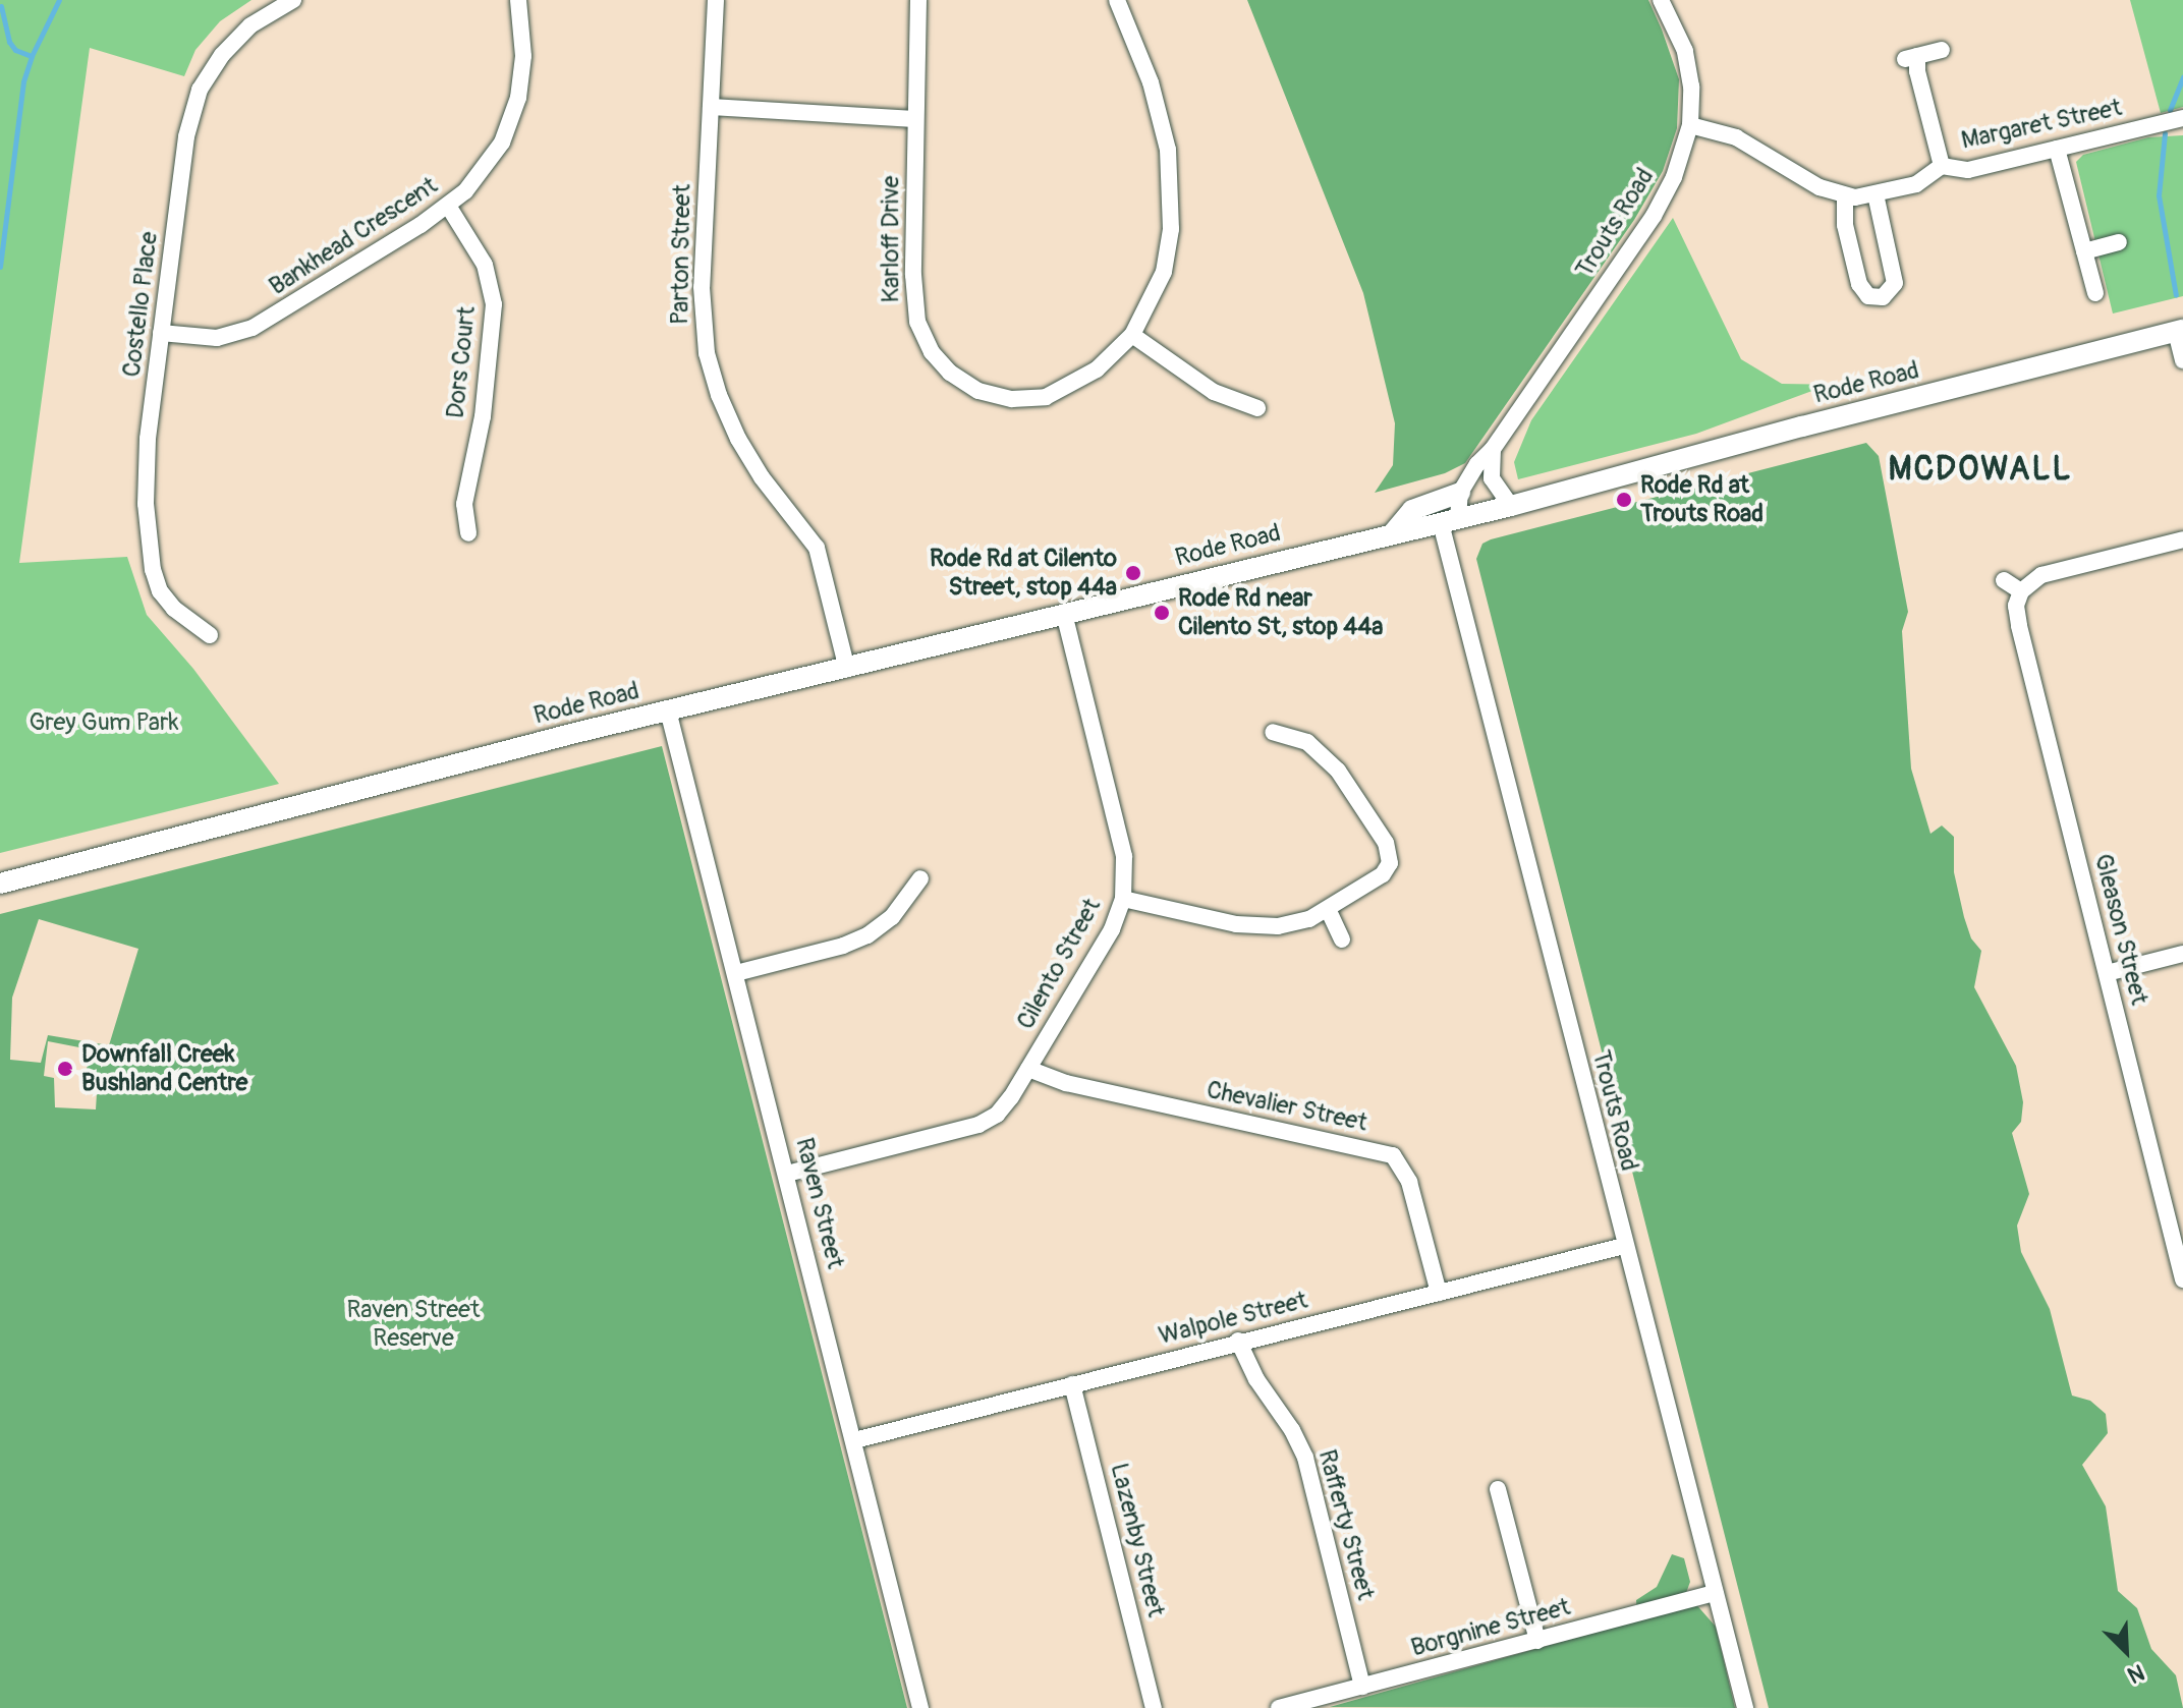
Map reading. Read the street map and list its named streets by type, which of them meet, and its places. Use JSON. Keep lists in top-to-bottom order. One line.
{"streets":{"main road":["Rode Road"],"street":["Margaret Street","Trouts Road","Bankhead Crescent","Karloff Drive","Parton Street","Costello Place","Dors Court","Gleason Street","Cilento Street","Chevalier Street","Raven Street","Walpole Street","Rafferty Street","Lazenby Street","Borgnine Street"]},"crossings":[["Trouts Road","Rode Road"],["Trouts Road","Walpole Street"],["Trouts Road","Borgnine Street"],["Bankhead Crescent","Costello Place"],["Bankhead Crescent","Dors Court"],["Parton Street","Rode Road"],["Rode Road","Cilento Street"],["Rode Road","Raven Street"],["Cilento Street","Chevalier Street"],["Cilento Street","Raven Street"],["Chevalier Street","Walpole Street"],["Raven Street","Walpole Street"],["Walpole Street","Rafferty Street"],["Walpole Street","Lazenby Street"],["Rafferty Street","Borgnine Street"]],"districts":["MCDOWALL"],"parks":["Grey Gum Park","Raven Street Reserve"],"places":["Rode Rd at Trouts Road","Rode Rd at Cilento Street, stop 44a","Rode Rd near Cilento St, stop 44a","Downfall Creek Bushland Centre"],"north":"bottom right"}
